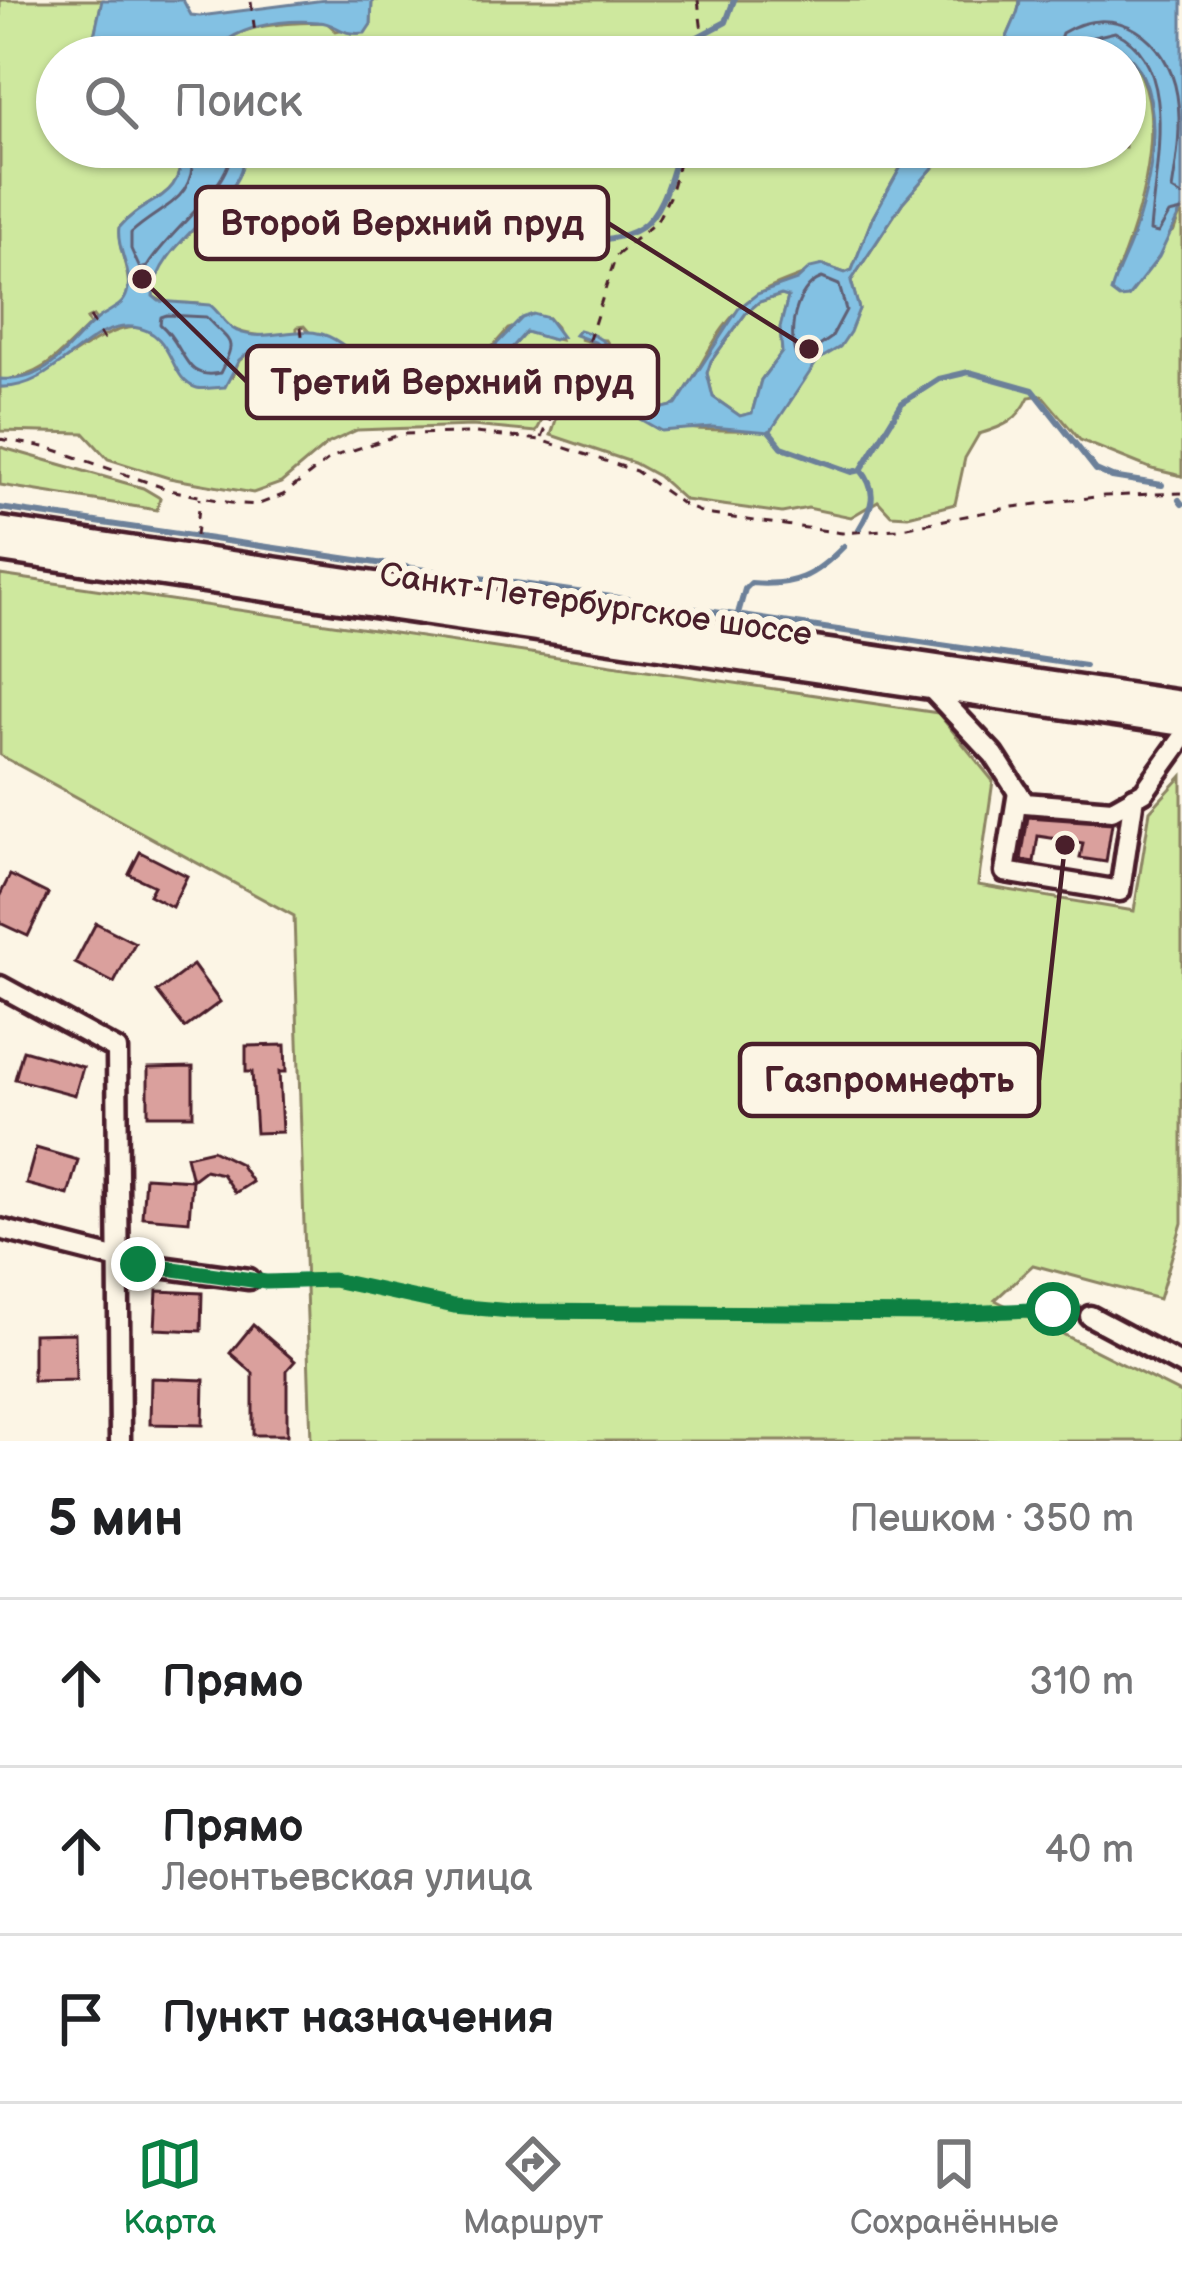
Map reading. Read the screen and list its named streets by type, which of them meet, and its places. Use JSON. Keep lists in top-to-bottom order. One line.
{"streets":{"main road":["Санкт-Петербургское шоссе"]},"places":["Третий Верхний пруд","Второй Верхний пруд","Газпромнефть"],"page":{"search":"Поиск","heading":["5 мин","Пешком · 350 m"],"list":[["Прямо","310 m"],["Прямо","Леонтьевская улица","40 m"],"Пункт назначения"],"nav":["Карта","Маршрут","Сохранённые"]}}
